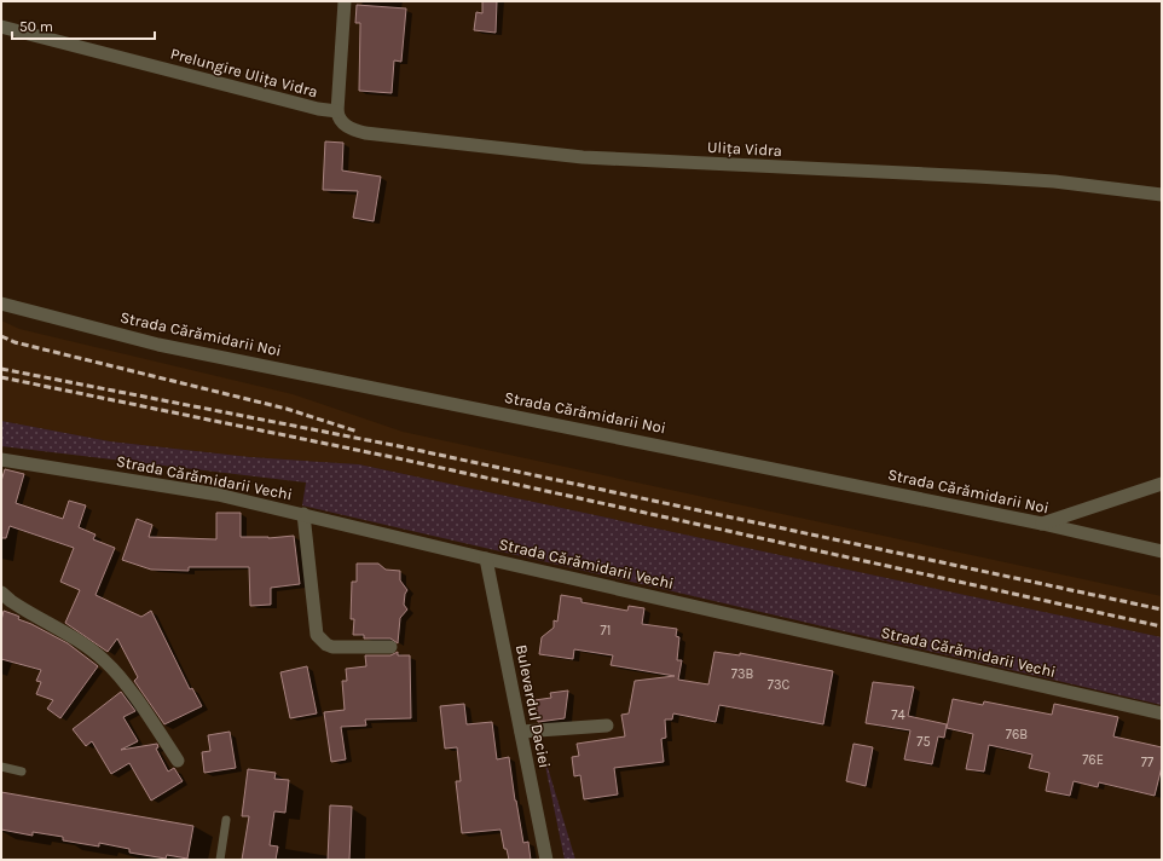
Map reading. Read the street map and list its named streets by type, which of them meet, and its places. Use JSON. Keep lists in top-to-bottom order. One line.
{"streets":{"street":["Prelungire Ulița Vidra","Ulița Vidra","Strada Cărămidarii Noi","Strada Cărămidarii Vechi","Bulevardul Daciei"]},"crossings":[["Prelungire Ulița Vidra","Ulița Vidra"],["Strada Cărămidarii Vechi","Bulevardul Daciei"]],"house_numbers":["71","73B","73C","74","76B","75","76E","77"],"scale_bar":"50 m"}
